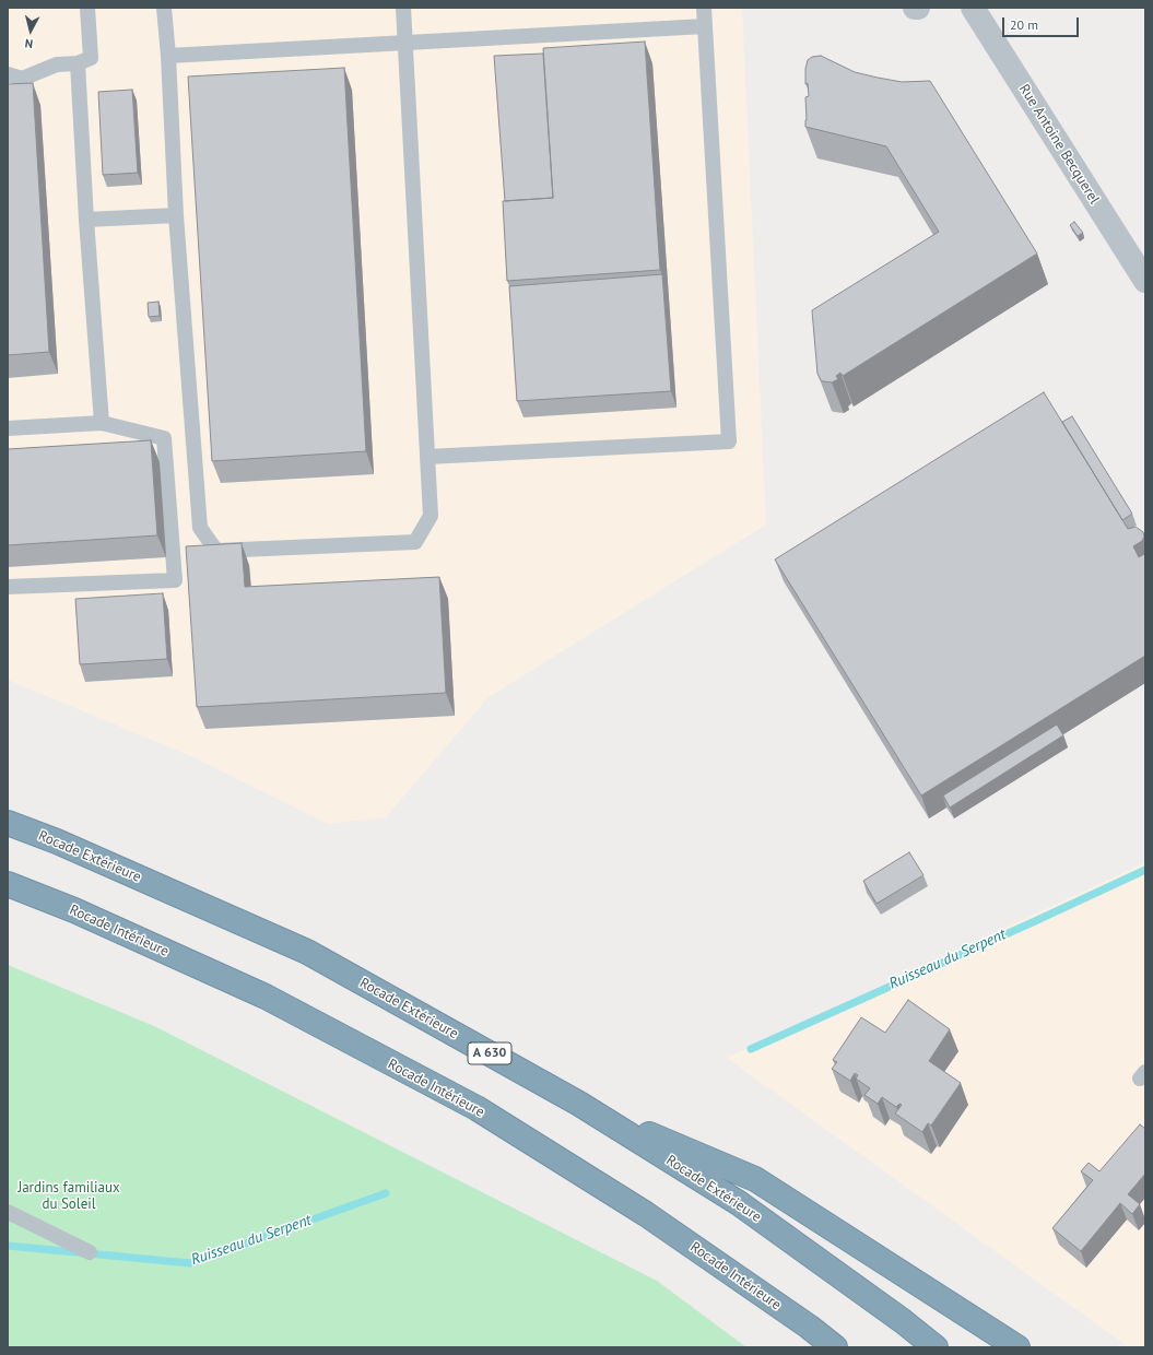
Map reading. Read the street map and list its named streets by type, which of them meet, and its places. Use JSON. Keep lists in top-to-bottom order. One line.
{"streets":{"highway":["Rocade Extérieure","Rocade Intérieure","A 630"],"street":["Rue Antoine Becquerel"]},"water":["Ruisseau du Serpent"],"parks":["Jardins familiaux du Soleil"],"scale_bar":"20 m","north":"bottom"}
